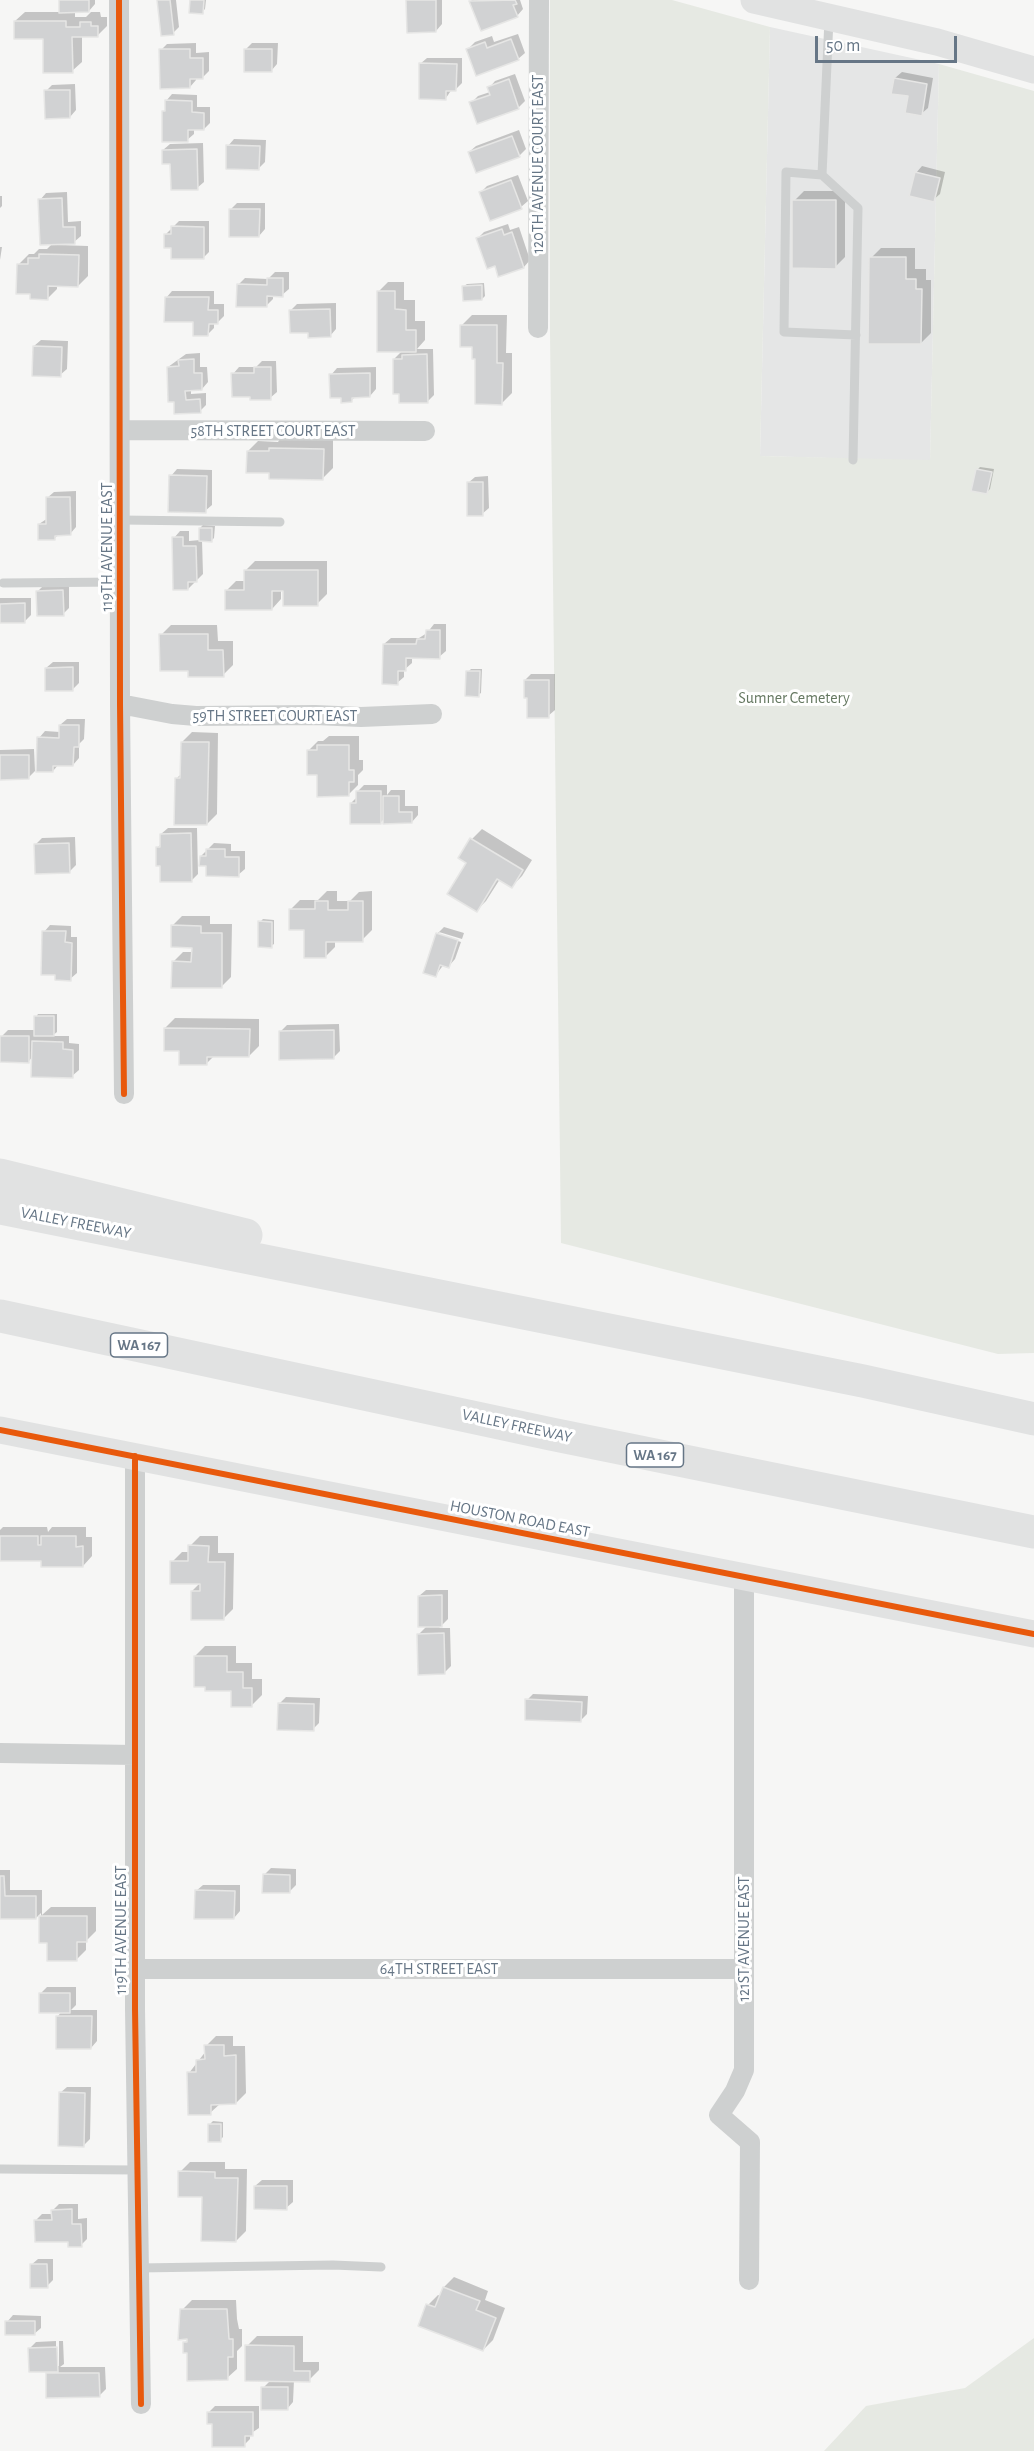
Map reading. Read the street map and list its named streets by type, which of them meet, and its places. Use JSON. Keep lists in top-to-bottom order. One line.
{"streets":{"highway":["VALLEY FREEWAY","WA 167"],"street":["120TH AVENUE COURT EAST","58TH STREET COURT EAST","119TH AVENUE EAST","59TH STREET COURT EAST","HOUSTON ROAD EAST","121ST AVENUE EAST","64TH STREET EAST"]},"crossings":[["58TH STREET COURT EAST","119TH AVENUE EAST"],["119TH AVENUE EAST","59TH STREET COURT EAST"],["119TH AVENUE EAST","HOUSTON ROAD EAST"],["119TH AVENUE EAST","64TH STREET EAST"],["HOUSTON ROAD EAST","121ST AVENUE EAST"],["121ST AVENUE EAST","64TH STREET EAST"]],"parks":["Sumner Cemetery"],"scale_bar":"50 m"}
